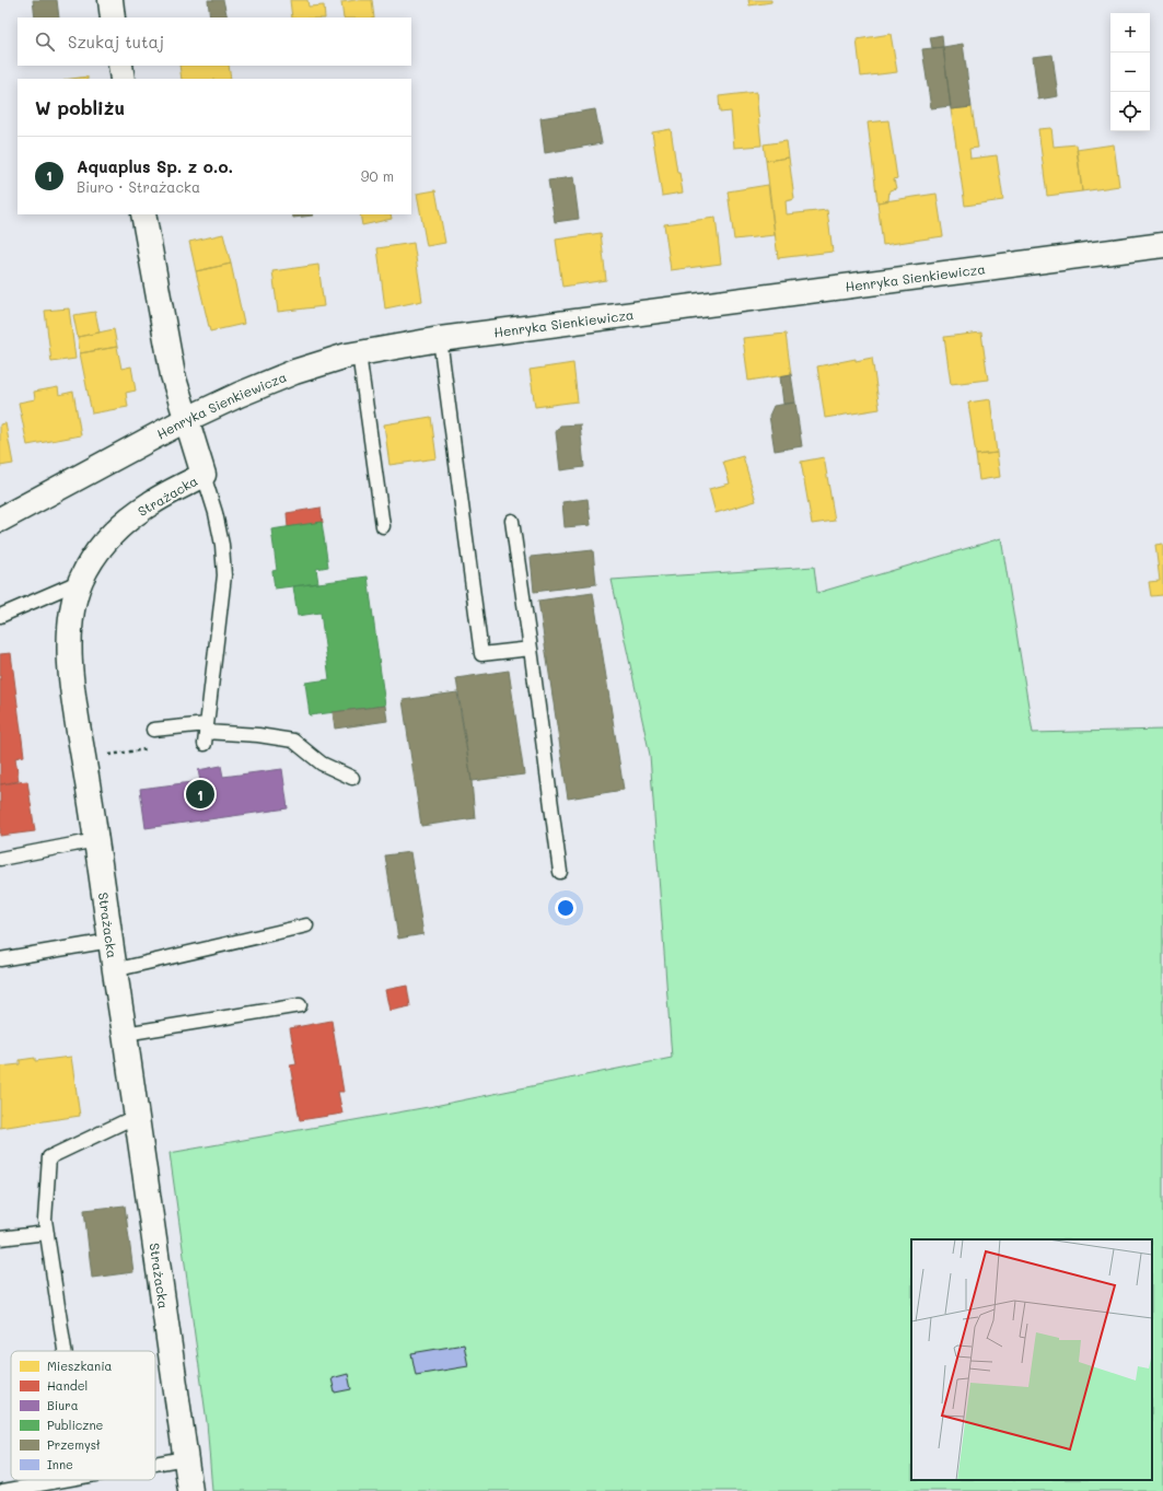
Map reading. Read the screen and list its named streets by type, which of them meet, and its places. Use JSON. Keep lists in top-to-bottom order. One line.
{"streets":{"street":["Henryka Sienkiewicza","Strażacka"]},"crossings":[["Henryka Sienkiewicza","Strażacka"]],"legend":["Mieszkania","Handel","Biura","Publiczne","Przemysł","Inne"],"page":{"map_buttons":["+","−"],"search":"Szukaj tutaj","heading":"W pobliżu","list":[{"mark":"1","name":"Aquaplus Sp. z o.o.","note":"Biuro · Strażacka","value":"90 m"}],"pins":"1"}}
